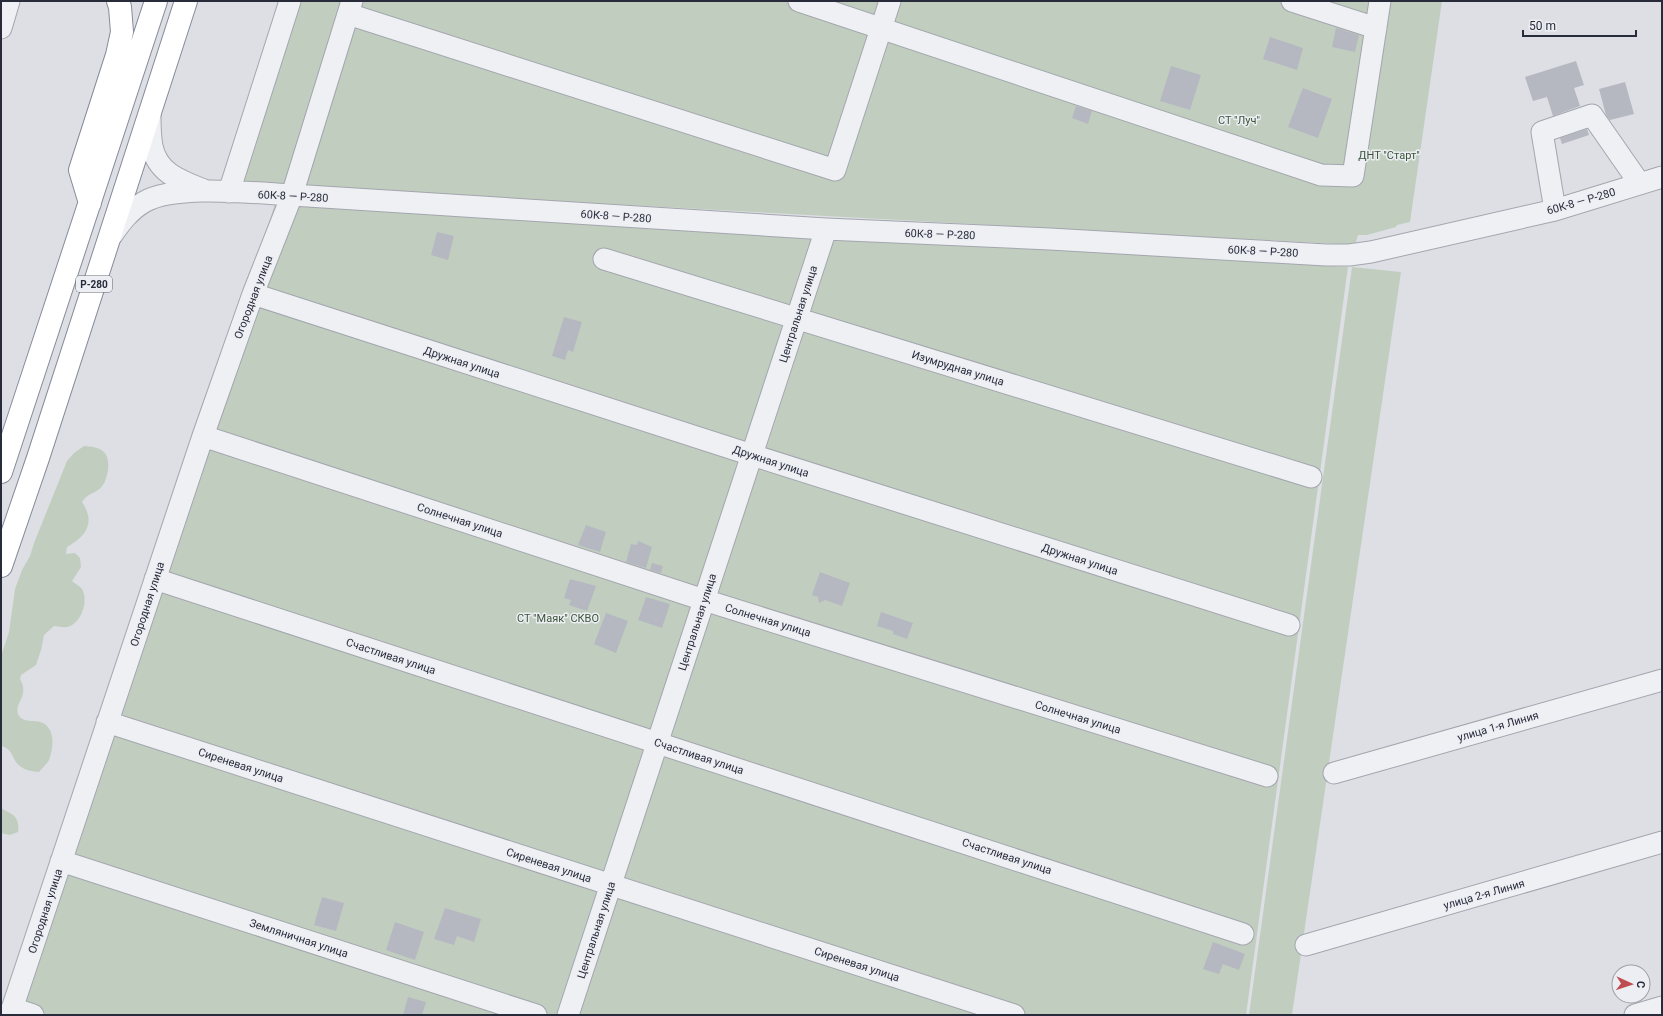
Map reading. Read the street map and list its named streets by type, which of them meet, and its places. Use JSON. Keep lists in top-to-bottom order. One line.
{"streets":{"highway":["Р-280"],"street":["60К-8 — Р-280","Огородная улица","Центральная улица","Дружная улица","Изумрудная улица","Солнечная улица","Счастливая улица","улица 1-я Линия","Сиреневая улица","улица 2-я Линия","Земляничная улица"]},"crossings":[["60К-8 — Р-280","Р-280"],["60К-8 — Р-280","Огородная улица"],["60К-8 — Р-280","Центральная улица"],["Огородная улица","Дружная улица"],["Огородная улица","Солнечная улица"],["Огородная улица","Счастливая улица"],["Огородная улица","Сиреневая улица"],["Огородная улица","Земляничная улица"],["Центральная улица","Дружная улица"],["Центральная улица","Изумрудная улица"],["Центральная улица","Солнечная улица"],["Центральная улица","Счастливая улица"],["Центральная улица","Сиреневая улица"]],"parks":["СТ \"Луч\"","ДНТ \"Старт\"","СТ \"Маяк\" СКВО"],"scale_bar":"50 m","north":"right"}
